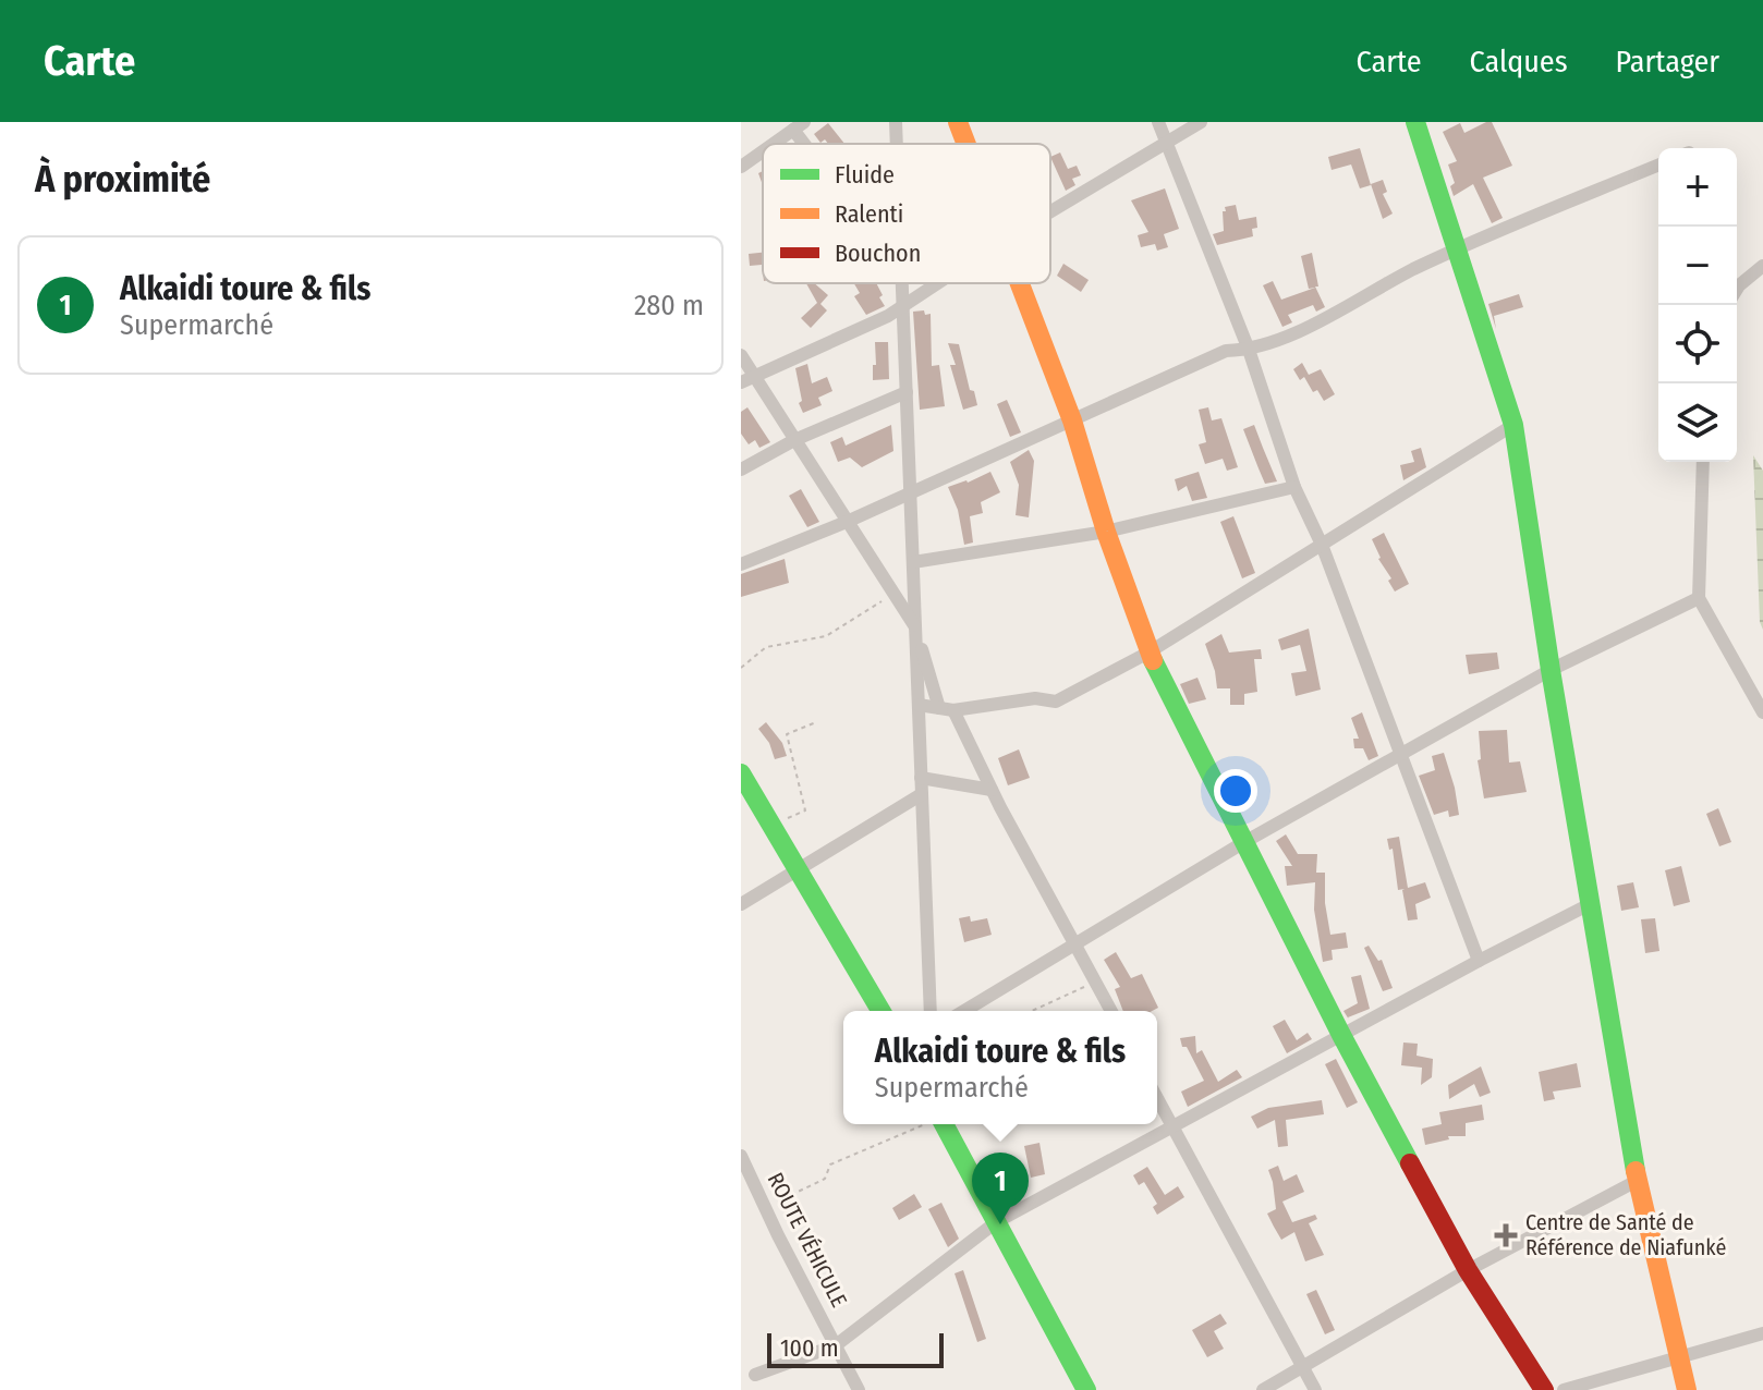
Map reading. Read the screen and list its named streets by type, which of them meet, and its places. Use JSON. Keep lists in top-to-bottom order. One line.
{"streets":{"street":["ROUTE VÉHICULE"]},"places":{"health":["Centre de Santé de Référence de Niafunké"]},"legend":["Fluide","Ralenti","Bouchon"],"scale_bar":"100 m","page":{"header":"Carte","nav":["Carte","Calques","Partager"],"heading":"À proximité","map_buttons":["+","−"],"list":[{"mark":"1","name":"Alkaidi toure & fils","note":"Supermarché","value":"280 m"}],"popup":["Alkaidi toure & fils","Supermarché"],"pins":"1","scale":"100 m"}}
